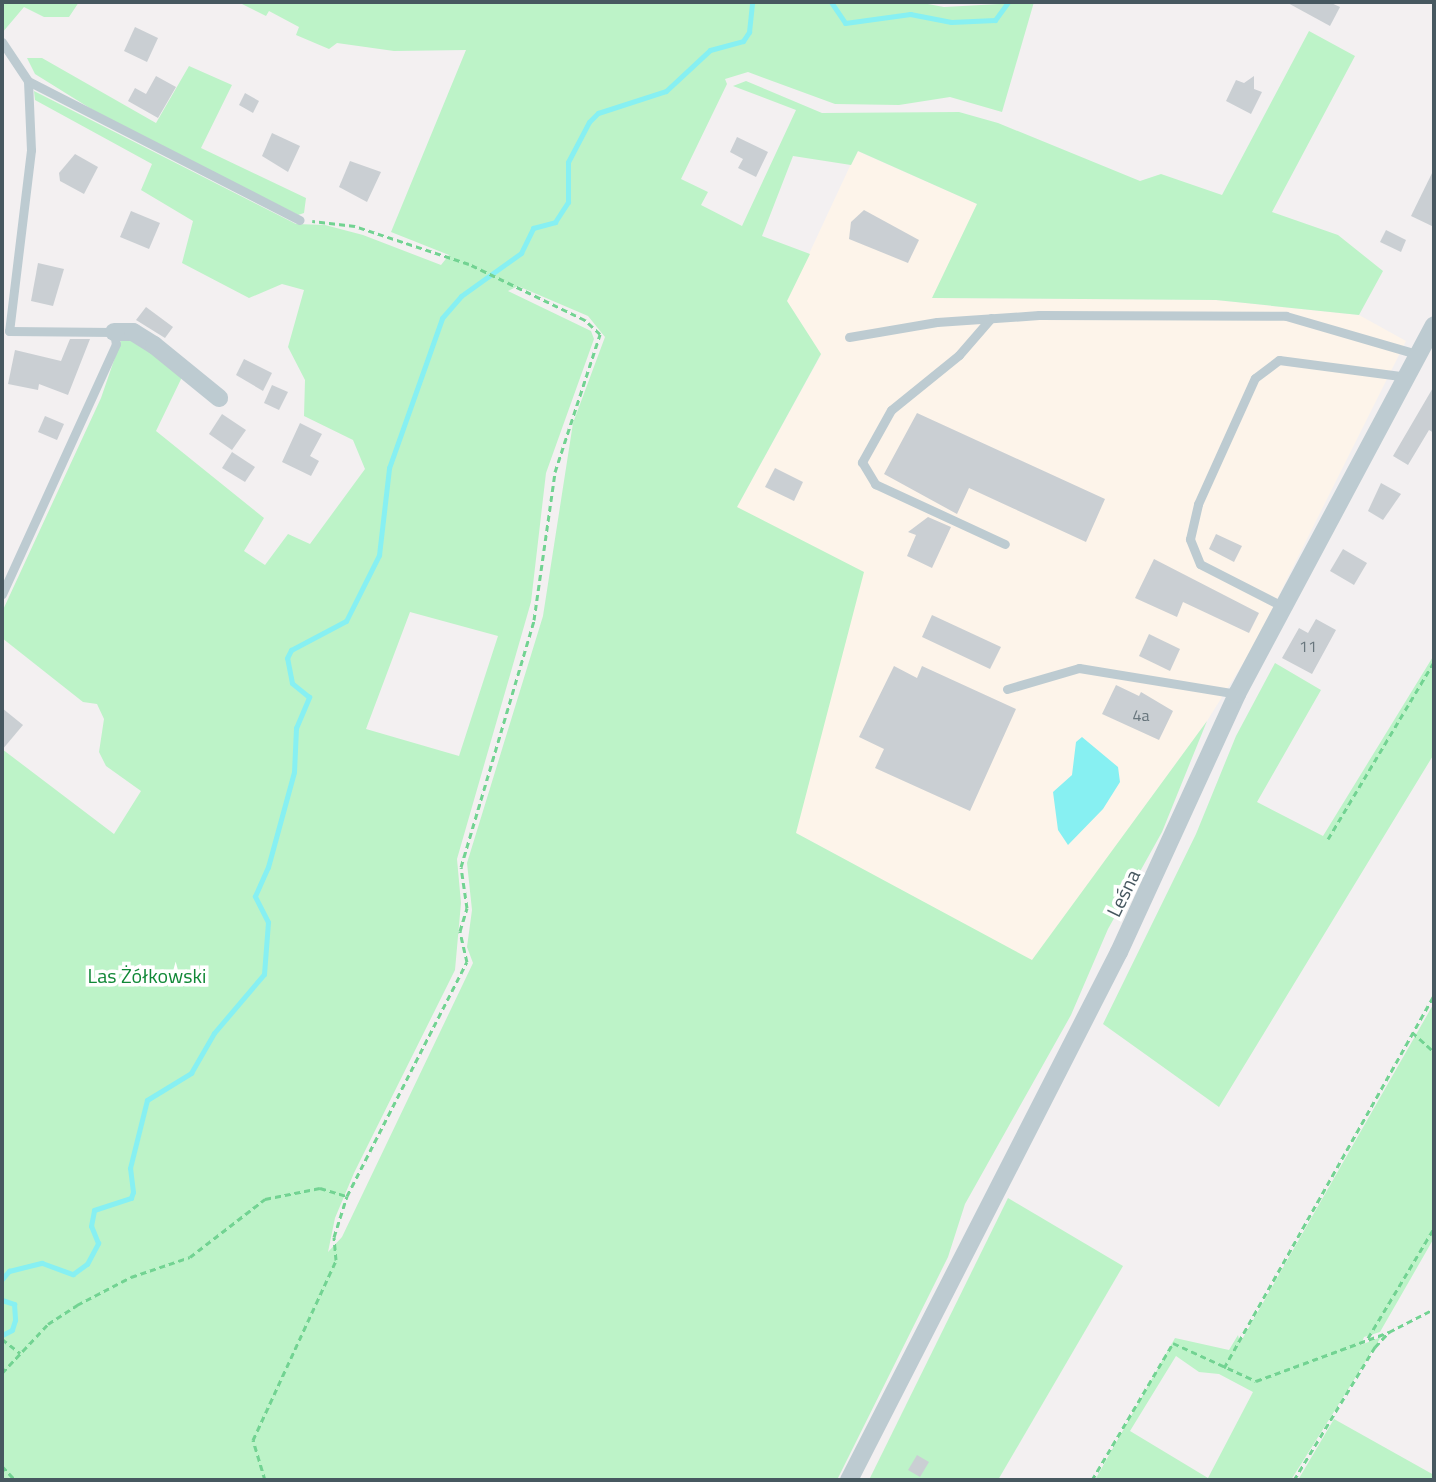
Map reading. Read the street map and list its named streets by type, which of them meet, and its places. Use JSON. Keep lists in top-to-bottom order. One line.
{"streets":{"street":["Leśna"]},"parks":["Las Żółkowski"],"house_numbers":["11","4a"]}
